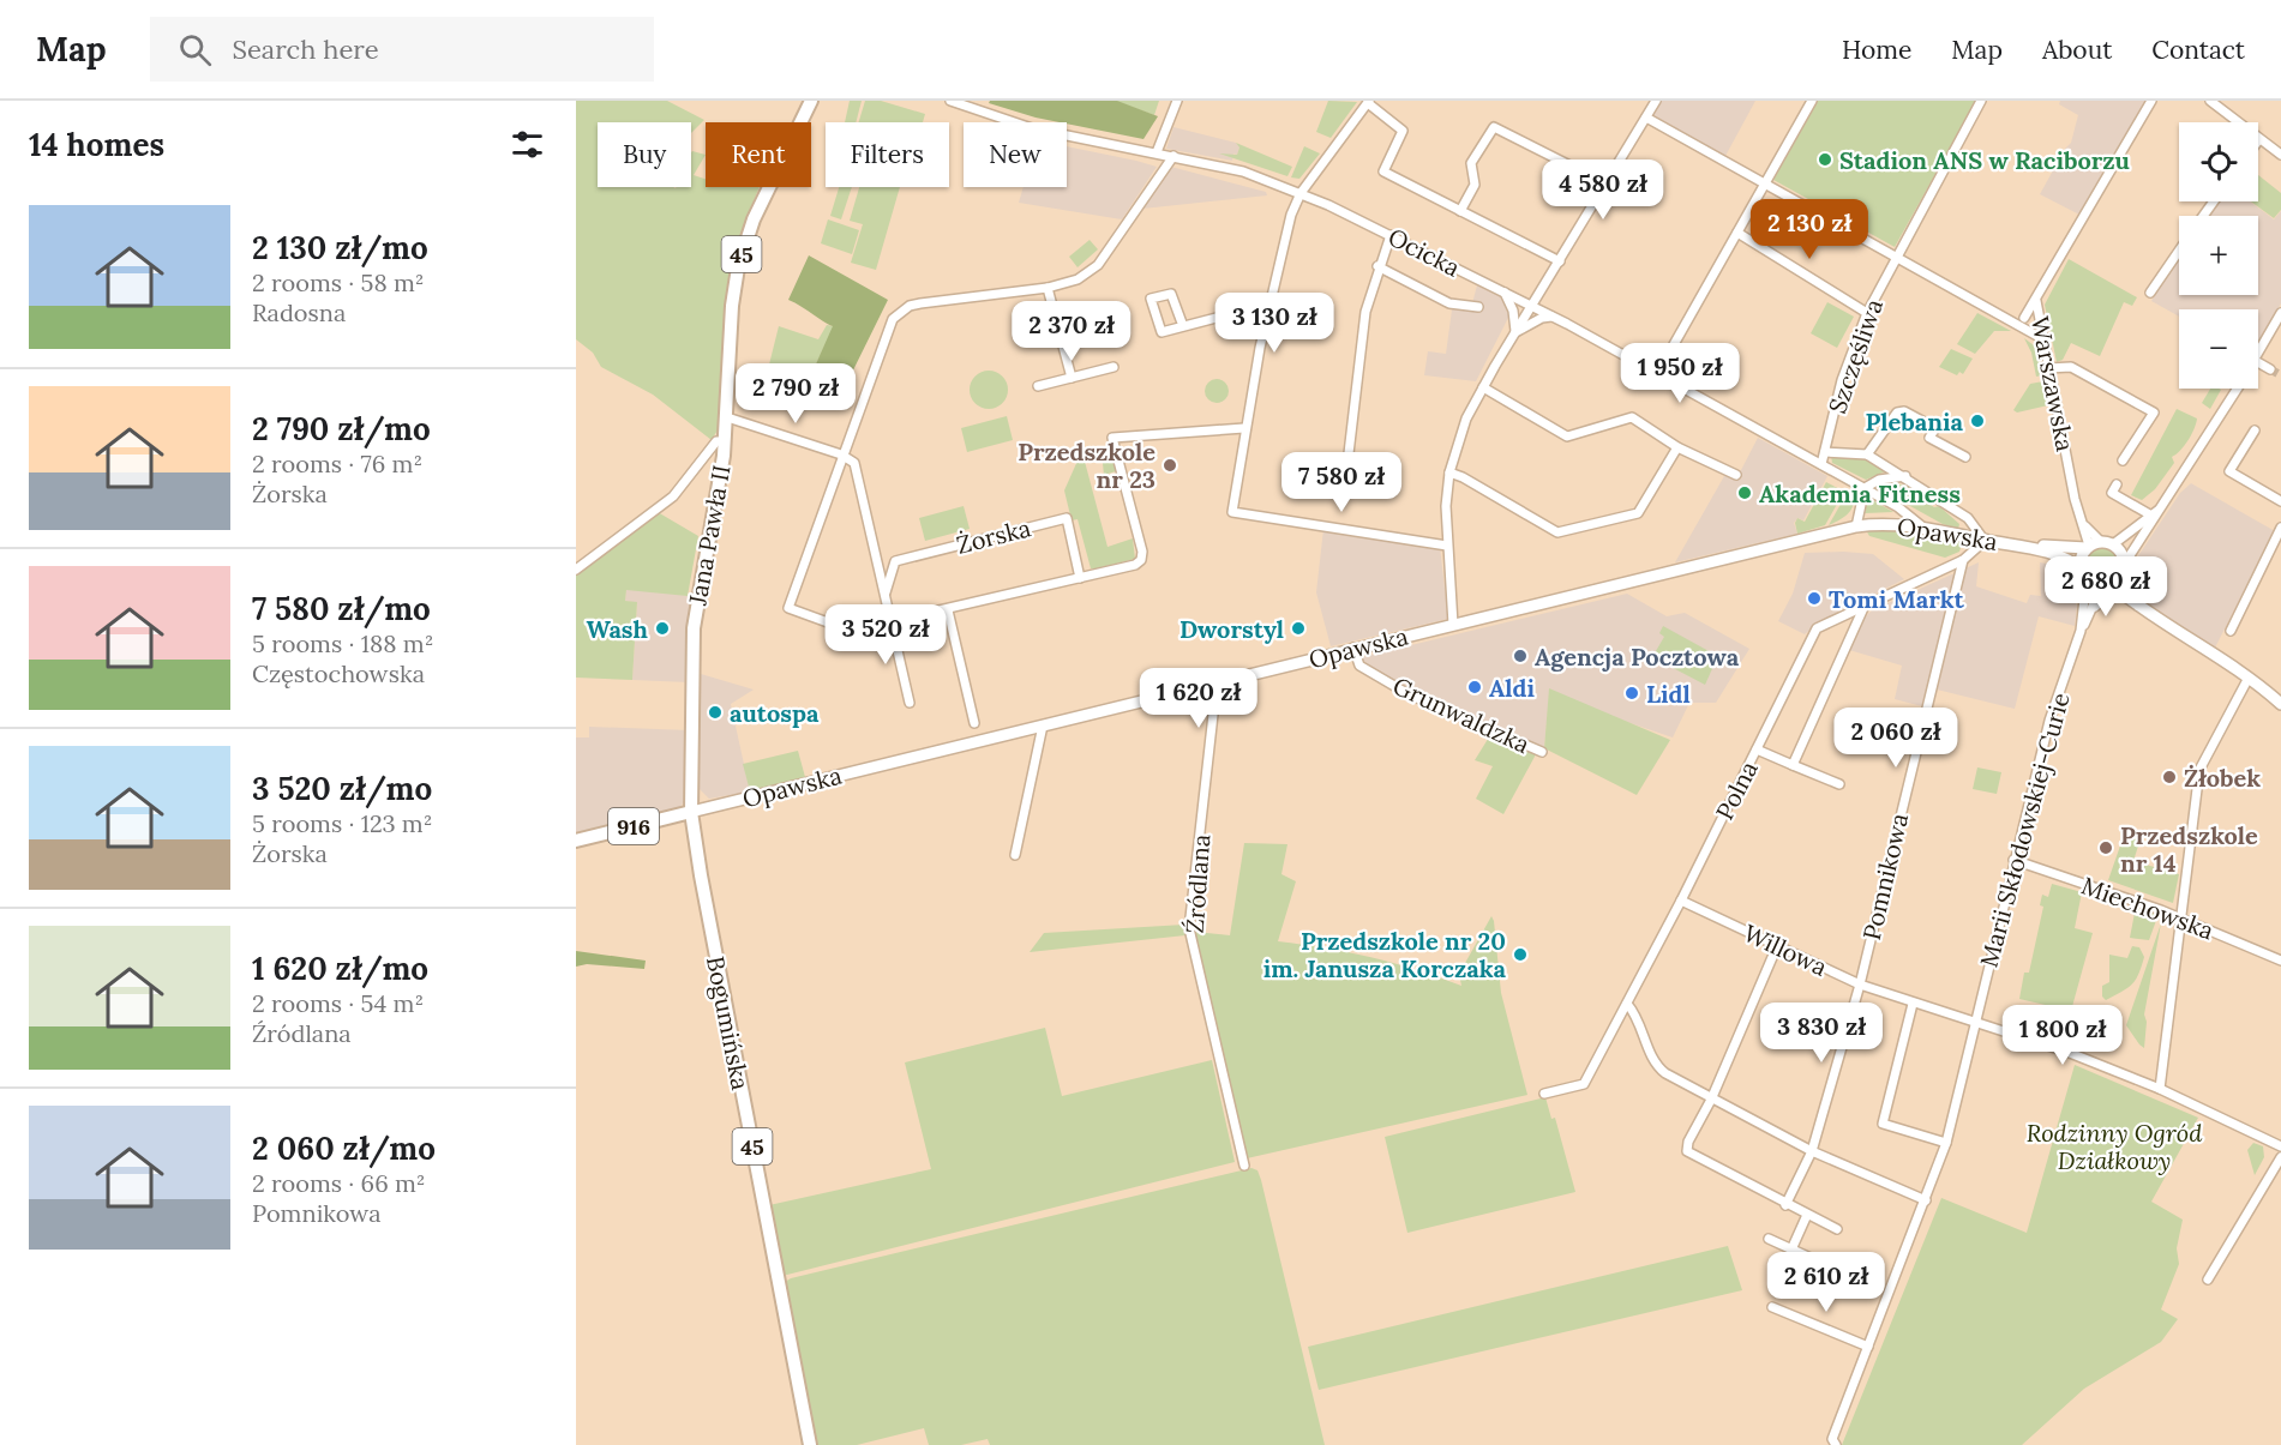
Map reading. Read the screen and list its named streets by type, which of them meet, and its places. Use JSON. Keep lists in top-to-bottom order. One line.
{"streets":{"main road":["45","Opawska","Jana Pawła II","916","Bogumińska"],"street":["Ocicka","Szczęśliwa","Warszawska","Żorska","Grunwaldzka","Polna","Marii Skłodowskiej-Curie","Pomnikowa","Źródlana","Miechowska","Willowa"]},"crossings":[["Ocicka","Szczęśliwa"],["Ocicka","Opawska"],["Warszawska","Opawska"],["Warszawska","Marii Skłodowskiej-Curie"],["Opawska","Jana Pawła II"],["Opawska","Grunwaldzka"],["Opawska","Polna"],["Opawska","Marii Skłodowskiej-Curie"],["Opawska","Źródlana"],["Opawska","Bogumińska"],["Jana Pawła II","Bogumińska"],["Polna","Pomnikowa"],["Polna","Willowa"],["Marii Skłodowskiej-Curie","Miechowska"],["Marii Skłodowskiej-Curie","Willowa"],["Pomnikowa","Willowa"]],"parks":["Rodzinny Ogród Działkowy"],"places":["Stadion ANS w Raciborzu","Plebania","Przedszkole nr 23","Akademia Fitness","Tomi Markt","Wash","Dworstyl","Agencja Pocztowa","Aldi","Lidl","autospa","Żłobek","Przedszkole nr 14","Przedszkole nr 20 im. Janusza Korczaka"],"page":{"header":"Map","search":"Search here","nav":["Home","Map","About","Contact"],"heading":"14 homes","map_buttons":["+","−"],"chip":["Buy","Rent","Filters","New"],"price":["4 580 zł","2 130 zł","3 130 zł","2 370 zł","1 950 zł","2 790 zł","7 580 zł","2 680 zł","3 520 zł","1 620 zł","2 060 zł","3 830 zł","1 800 zł","2 610 zł"],"list":[{"name":"2 130 zł/mo","note":"2 rooms · 58 m² · Radosna"},{"name":"2 790 zł/mo","note":"2 rooms · 76 m² · Żorska"},{"name":"7 580 zł/mo","note":"5 rooms · 188 m² · Częstochowska"},{"name":"3 520 zł/mo","note":"5 rooms · 123 m² · Żorska"},{"name":"1 620 zł/mo","note":"2 rooms · 54 m² · Źródlana"},{"name":"2 060 zł/mo","note":"2 rooms · 66 m² · Pomnikowa"}]}}
